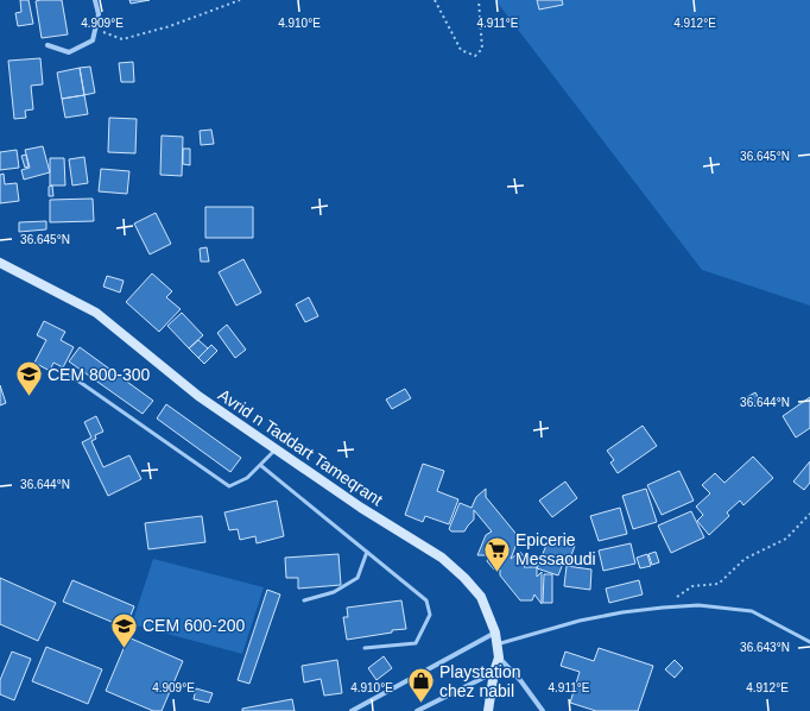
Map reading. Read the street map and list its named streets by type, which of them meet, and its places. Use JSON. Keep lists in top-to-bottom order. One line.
{"streets":{"main road":["Avrid n Taddart Tameqrant"]},"places":{"school or university":["CEM 800-300","CEM 600-200"],"supermarket":["Epicerie Messaoudi"],"shop":["Playstation chez nabil"]},"coordinates":["4.909°E","4.910°E","4.911°E","4.912°E","36.645°N","36.644°N","36.643°N"]}
